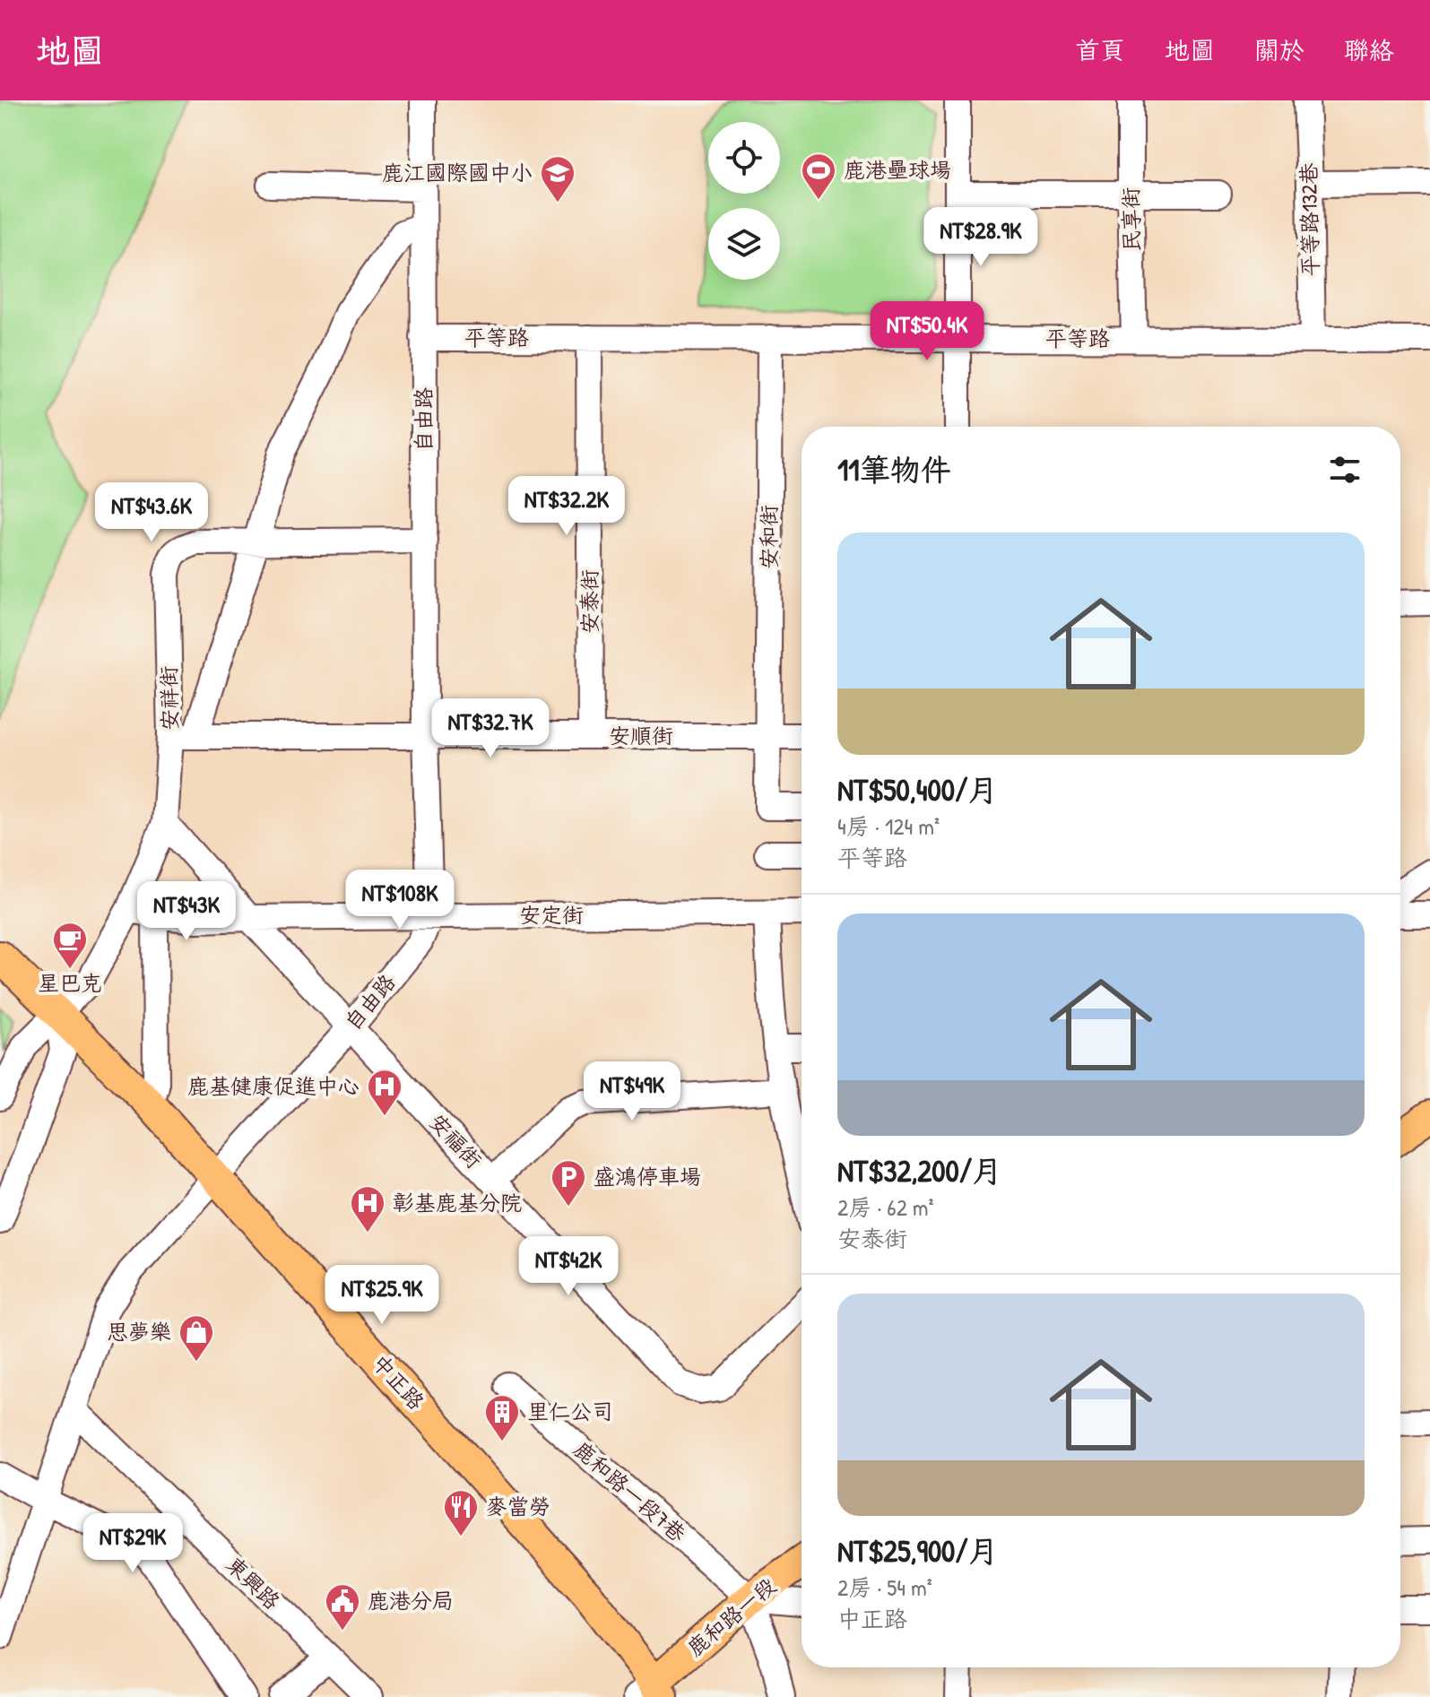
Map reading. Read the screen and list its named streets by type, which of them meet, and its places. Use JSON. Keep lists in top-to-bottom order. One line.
{"streets":{"main road":["中正路","鹿和路一段"],"street":["民享街","平等路132巷","平等路","自由路","安和街","安泰街","安祥街","安順街","安定街","安福街","鹿和路一段7巷","東興路"]},"crossings":[["民享街","平等路"],["平等路132巷","平等路"],["平等路","自由路"],["平等路","安和街"],["平等路","安泰街"],["自由路","安祥街"],["自由路","安順街"],["自由路","安定街"],["自由路","安福街"],["自由路","中正路"],["自由路","東興路"],["安和街","安順街"],["安泰街","安順街"],["安祥街","安順街"],["安祥街","安定街"],["安祥街","中正路"],["中正路","鹿和路一段"],["鹿和路一段7巷","鹿和路一段"]],"places":{"sports":["鹿港壘球場"],"school or university":["鹿江國際國中小"],"cafe":["星巴克"],"hospital":["鹿基健康促進中心","彰基鹿基分院"],"parking":["盛鴻停車場"],"shop":["思夢樂"],"building":["里仁公司"],"restaurant":["麥當勞"],"public building":["鹿港分局"]},"page":{"header":"地圖","nav":["首頁","地圖","關於","聯絡"],"price":["NT$28.9K","NT$50.4K","NT$32.2K","NT$43.6K","NT$32.7K","NT$108K","NT$43K","NT$49K","NT$42K","NT$25.9K","NT$29K"],"heading":"11筆物件","list":[{"name":"NT$50,400/月","note":"4房 · 124 m² · 平等路"},{"name":"NT$32,200/月","note":"2房 · 62 m² · 安泰街"},{"name":"NT$25,900/月","note":"2房 · 54 m² · 中正路"}]}}
